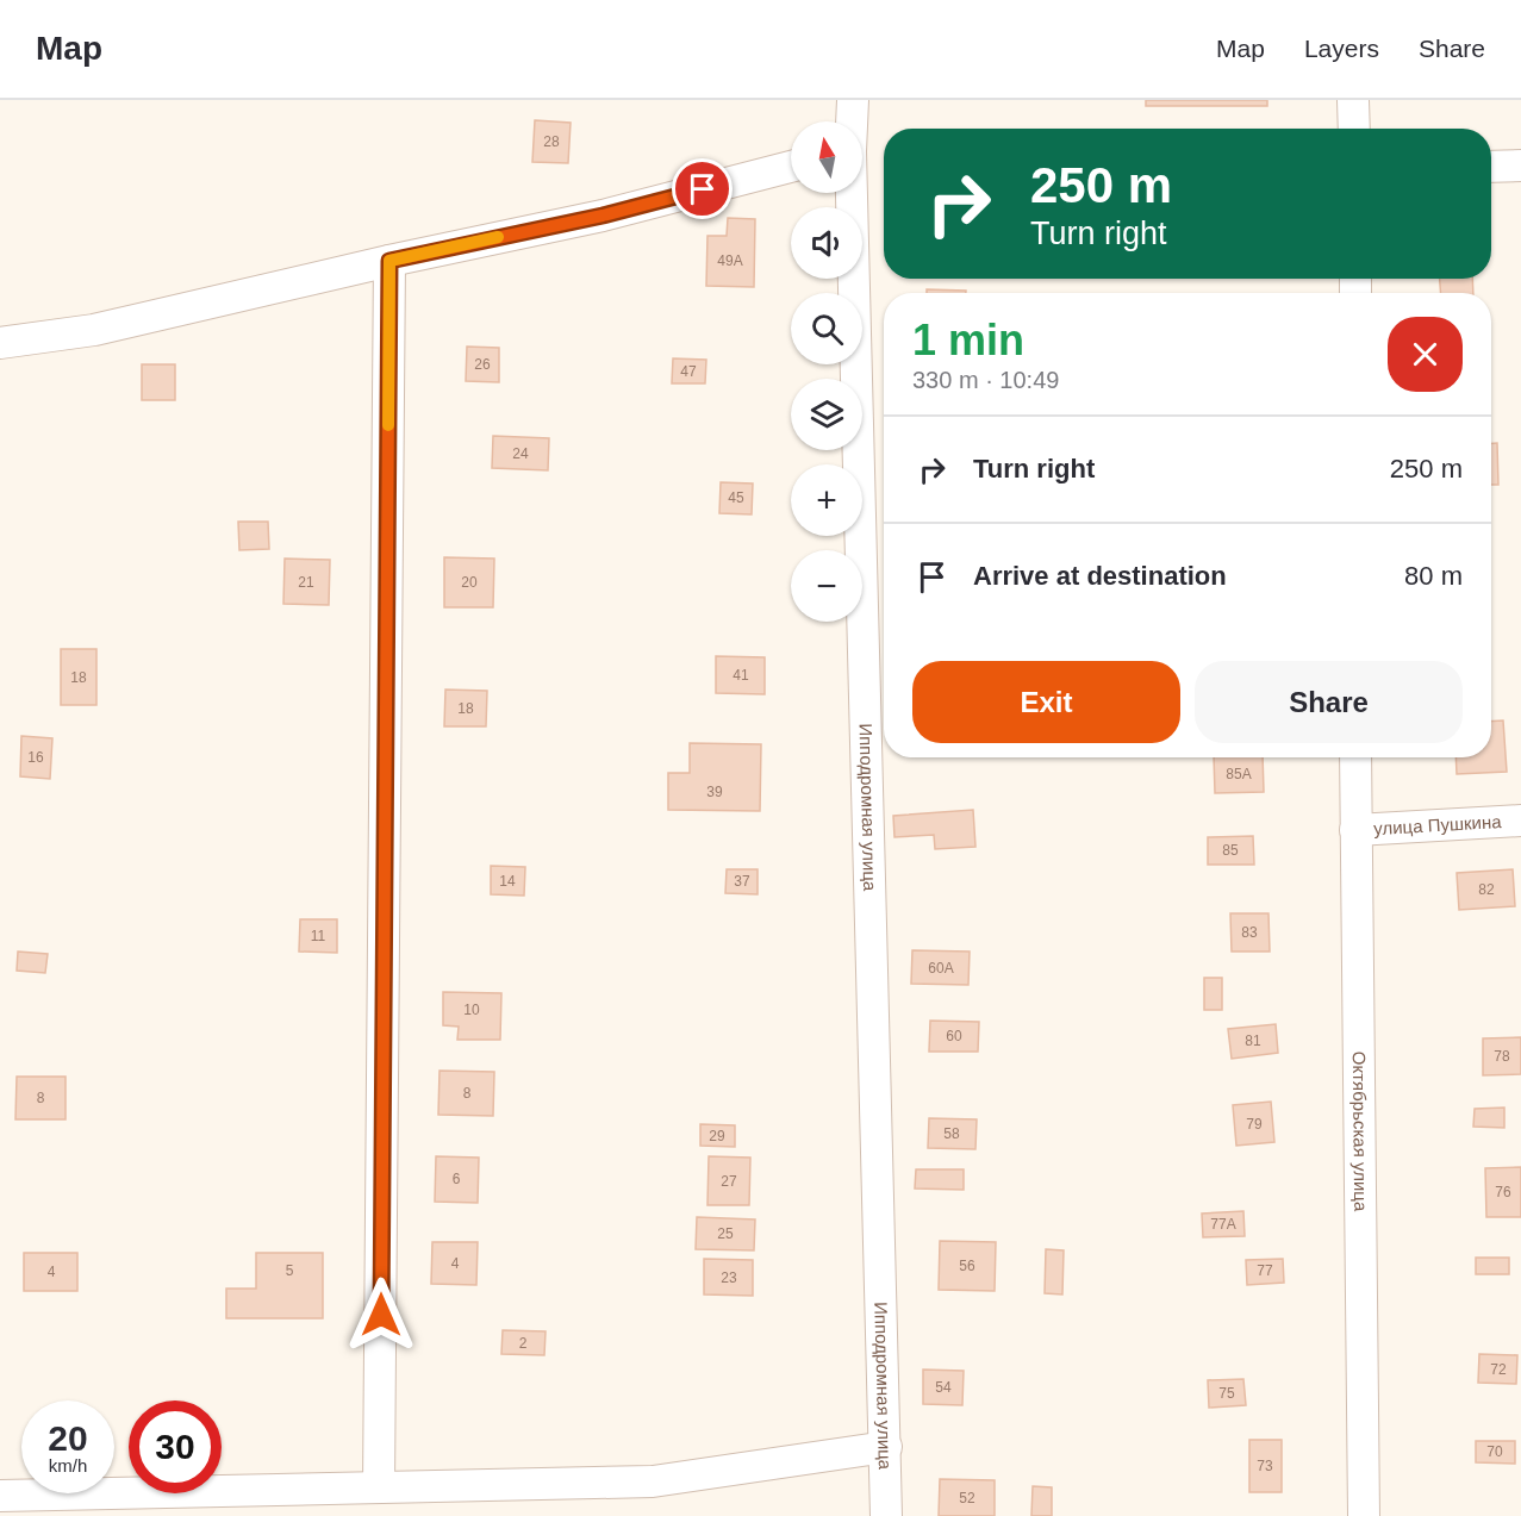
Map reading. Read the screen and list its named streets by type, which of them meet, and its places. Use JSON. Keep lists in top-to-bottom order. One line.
{"streets":{"street":["Ипподромная улица","улица Пушкина","Октябрьская улица"]},"crossings":[["улица Пушкина","Октябрьская улица"]],"house_numbers":["28","49А","26","47","24","45","21","20","41","18","18","16","85А","39","85","14","37","82","83","11","60А","10","60","81","78","8","8","79","58","29","6","27","76","77А","25","4","56","5","77","4","23","2","72","54","75","70","73","52"],"north":"top","page":{"header":"Map","nav":["Map","Layers","Share"],"map_buttons":["+","−"],"turn":["250 m","Turn right"],"heading":["1 min","330 m · 10:49"],"list":[{"name":"Turn right","value":"250 m"},{"name":"Arrive at destination","value":"80 m"}],"buttons":["Exit","Share"],"speed":"20 km/h","limit":"30"}}
